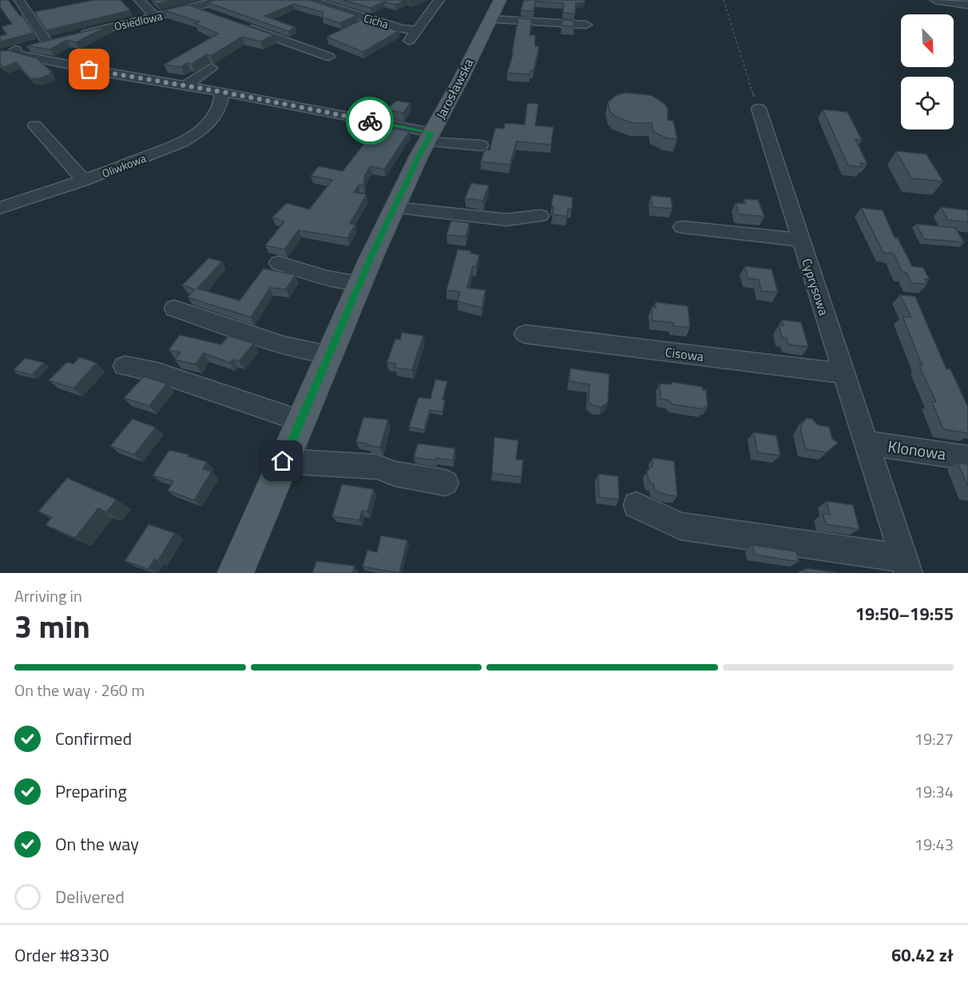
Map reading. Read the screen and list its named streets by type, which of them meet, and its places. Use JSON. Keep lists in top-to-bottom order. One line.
{"streets":{"main road":["Jarosławska"],"street":["Osiedlowa","Cicha","Oliwkowa","Cyprysowa","Cisowa","Klonowa"]},"crossings":[["Cyprysowa","Cisowa"],["Cyprysowa","Klonowa"]],"north":"bottom right","page":{"heading":["3 min","Arriving in","19:50–19:55"],"panel":["Order #8330","60.42 zł"],"bar":"On the way · 260 m","list":[["Confirmed","19:27"],["Preparing","19:34"],["On the way","19:43"],"Delivered"]}}
